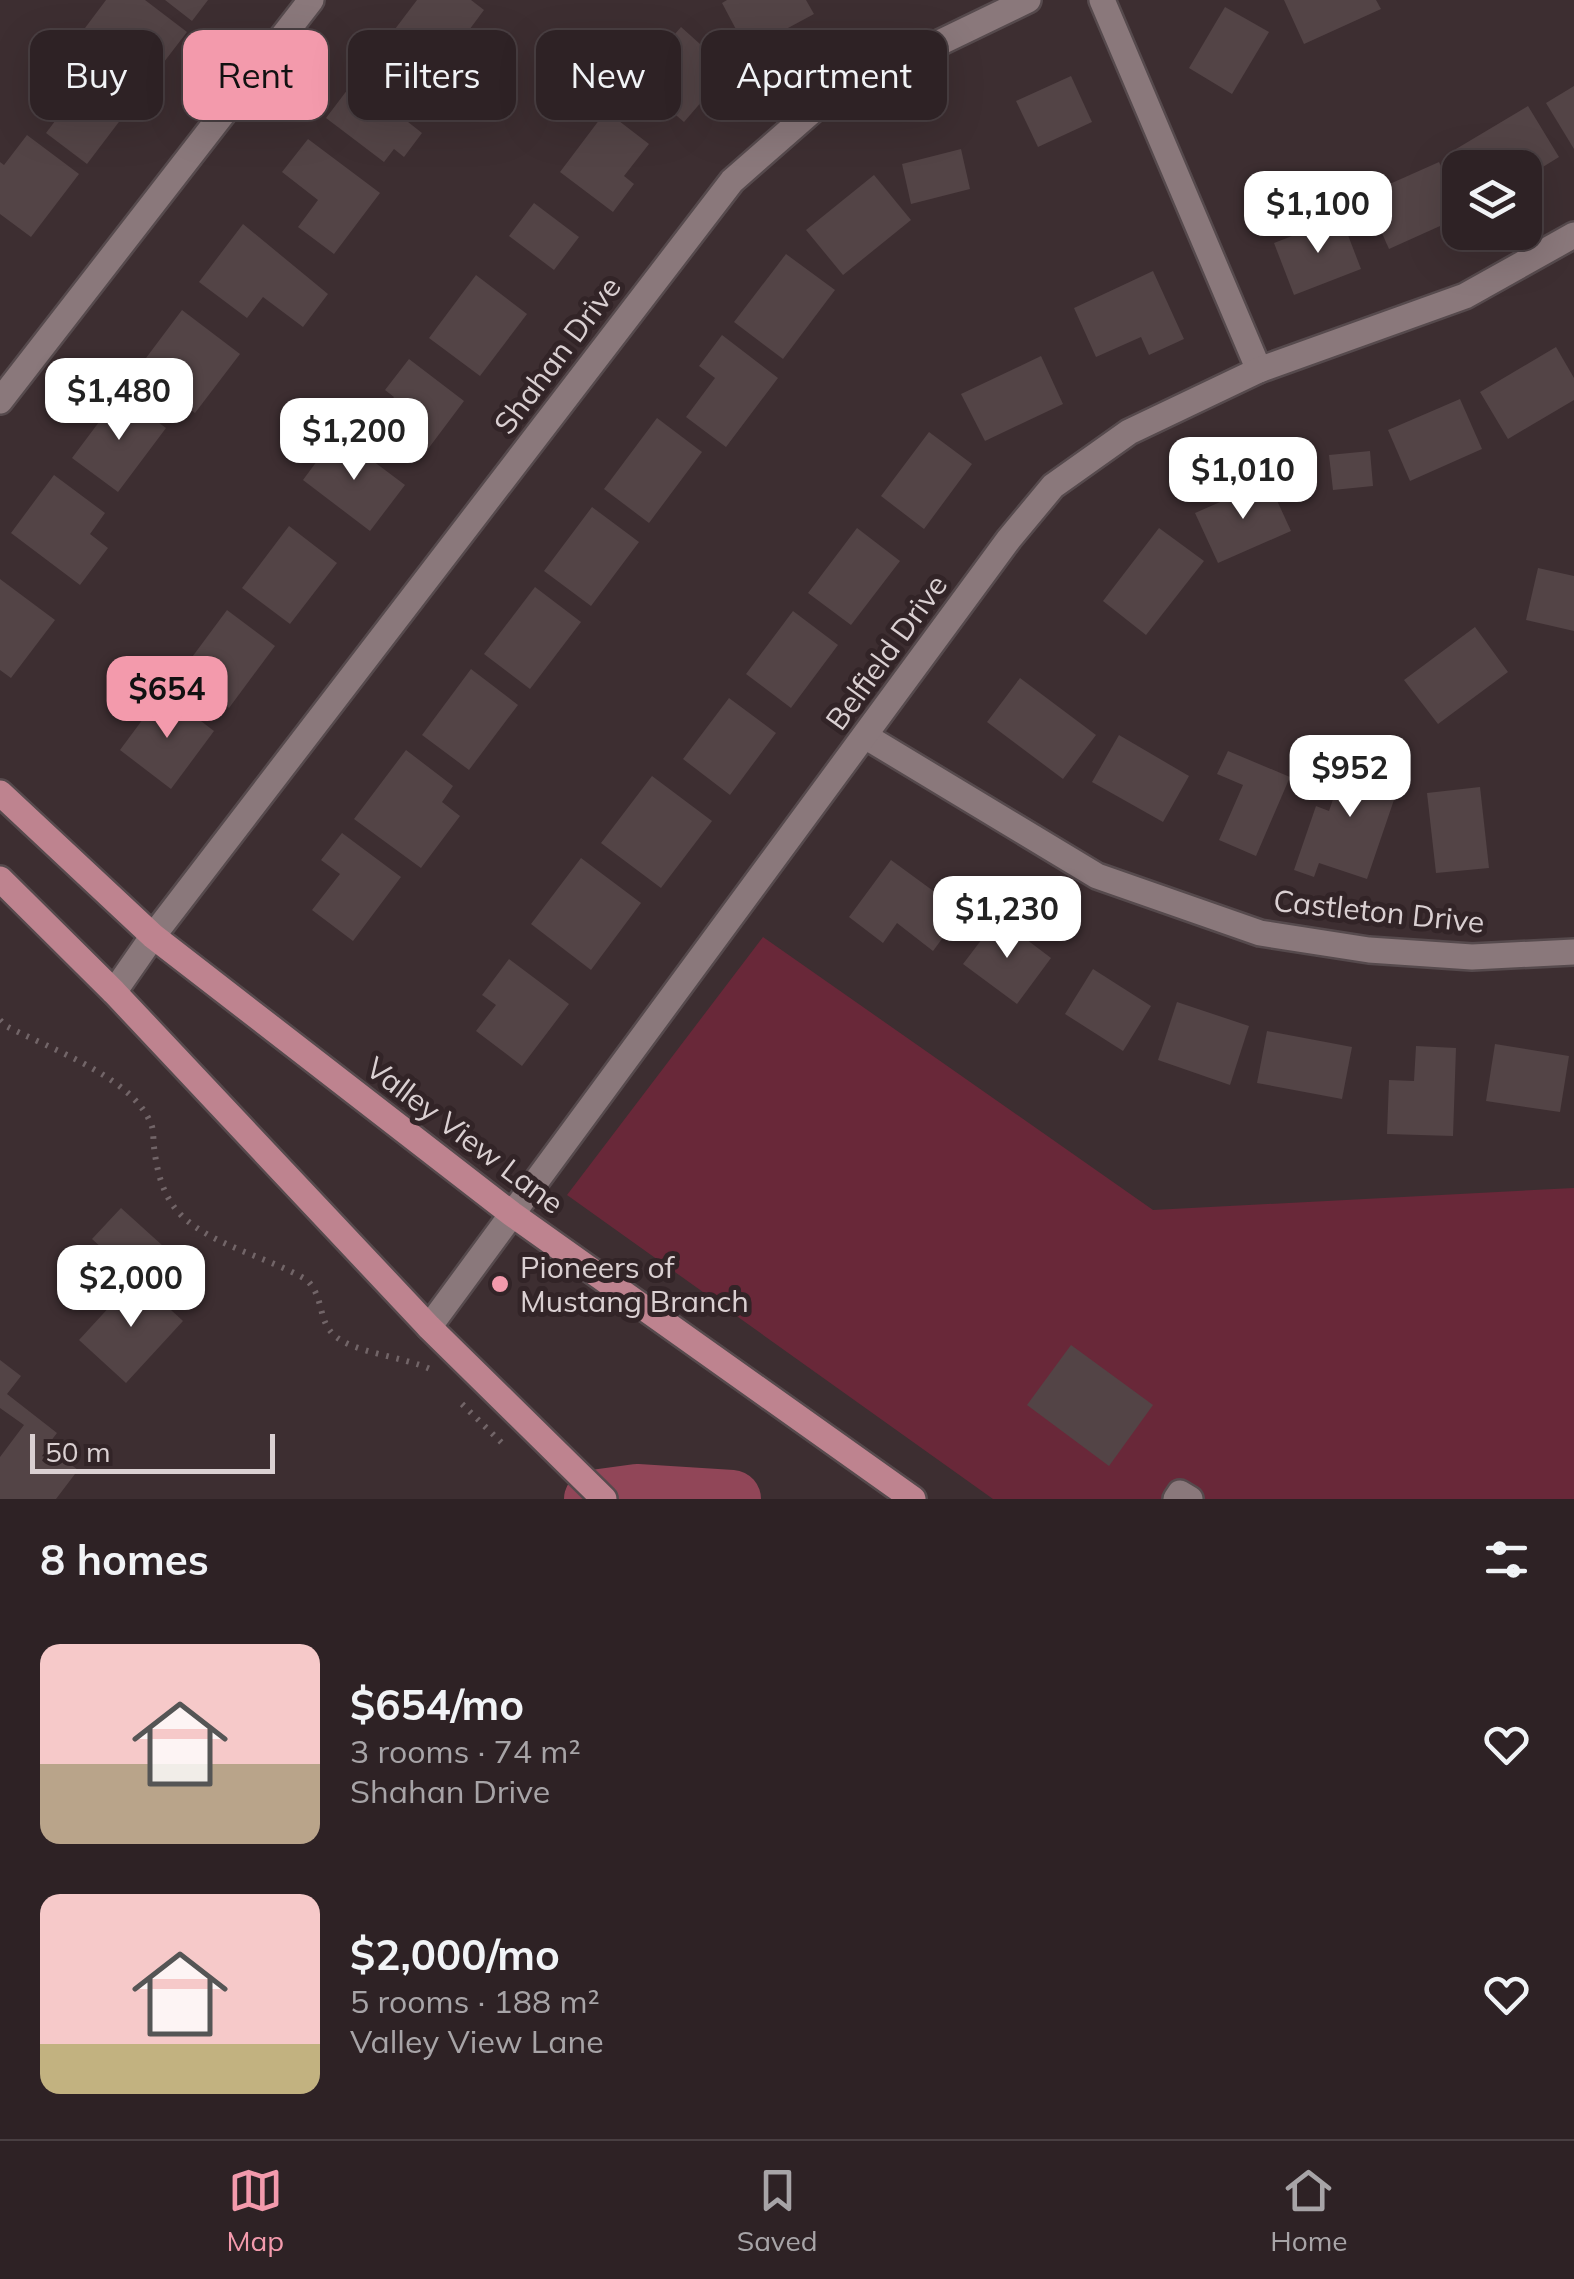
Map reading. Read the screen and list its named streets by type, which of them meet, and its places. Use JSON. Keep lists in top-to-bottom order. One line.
{"streets":{"main road":["Valley View Lane"],"street":["Shahan Drive","Belfield Drive","Castleton Drive"]},"crossings":[["Shahan Drive","Valley View Lane"],["Belfield Drive","Castleton Drive"],["Belfield Drive","Valley View Lane"]],"places":["Pioneers of Mustang Branch"],"scale_bar":"50 m","page":{"chip":["Buy","Rent","Filters","New","Apartment"],"price":["$1,100","$1,480","$1,200","$1,010","$654","$952","$1,230","$2,000"],"scale":"50 m","heading":"8 homes","list":[{"name":"$654/mo","note":"3 rooms · 74 m² · Shahan Drive"},{"name":"$2,000/mo","note":"5 rooms · 188 m² · Valley View Lane"}],"tabs":["Map","Saved","Home"]}}
